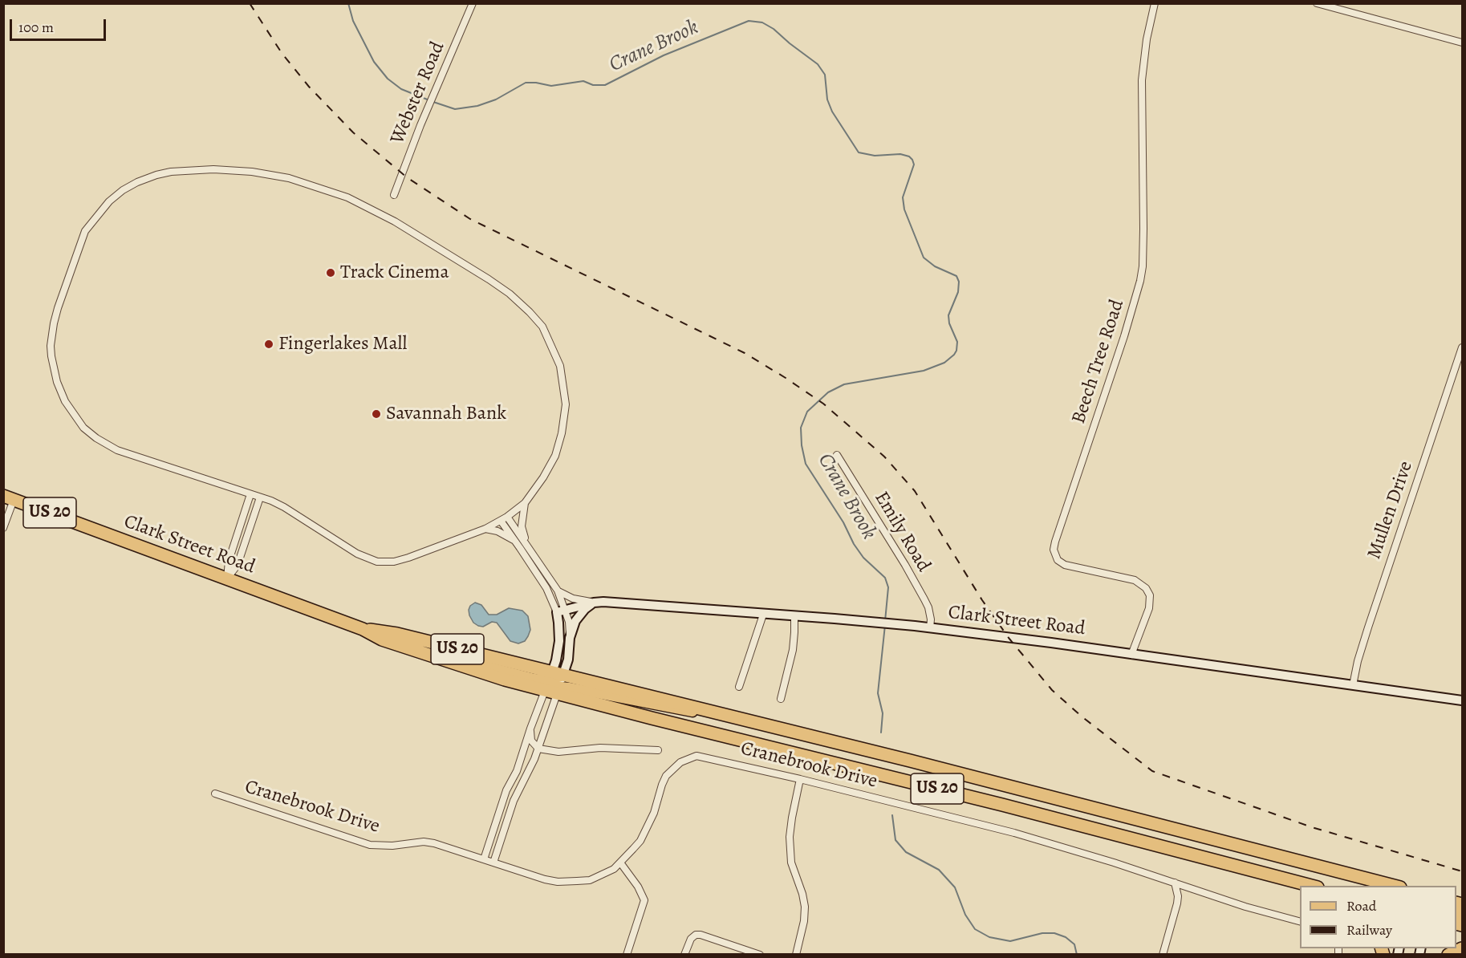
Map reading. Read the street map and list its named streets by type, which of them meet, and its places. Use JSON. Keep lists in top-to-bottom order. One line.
{"streets":{"highway":["US 20","Clark Street Road"],"street":["Webster Road","Beech Tree Road","Mullen Drive","Emily Road","Cranebrook Drive"]},"crossings":[["Beech Tree Road","Clark Street Road"],["Mullen Drive","Clark Street Road"],["US 20","Clark Street Road"],["Emily Road","Clark Street Road"]],"water":["Crane Brook"],"places":["Track Cinema","Fingerlakes Mall","Savannah Bank"],"legend":["Road","Railway"],"scale_bar":"100 m"}
